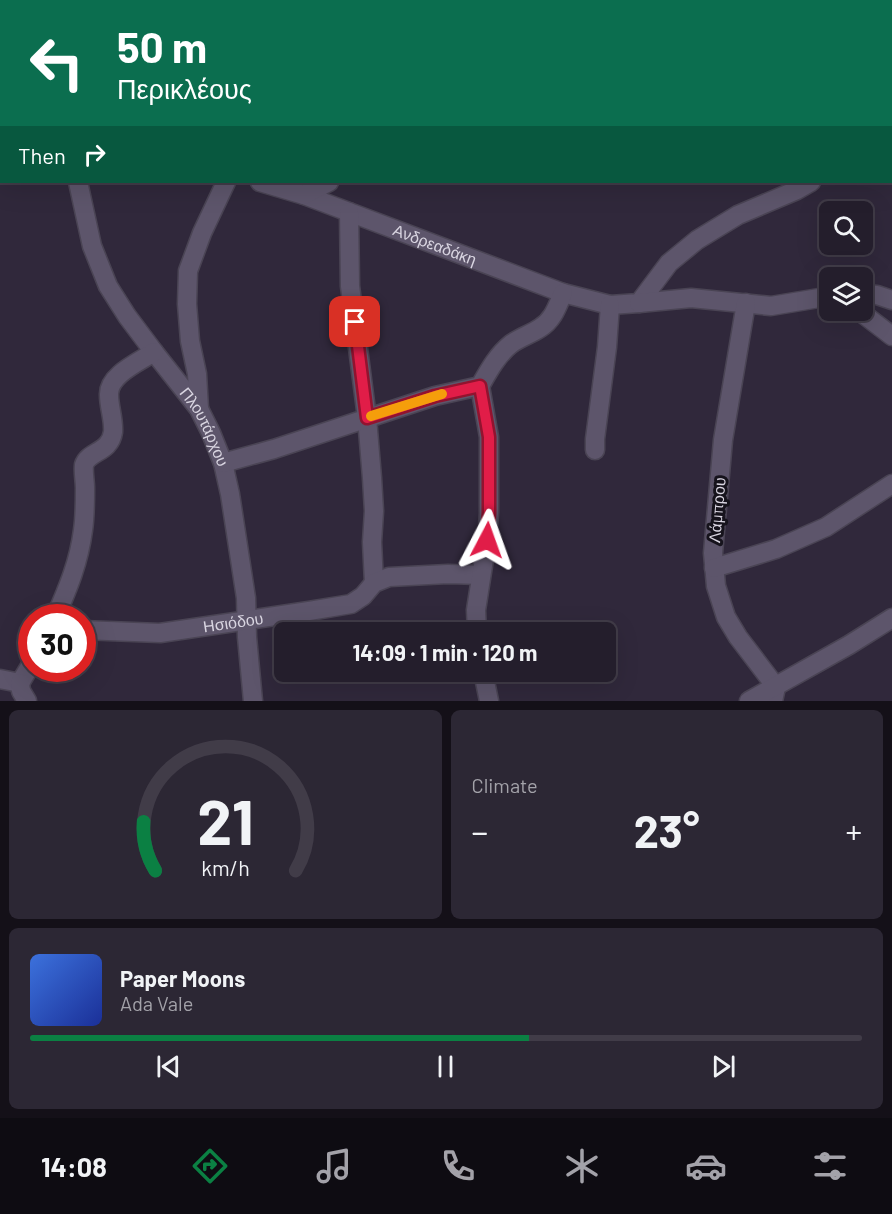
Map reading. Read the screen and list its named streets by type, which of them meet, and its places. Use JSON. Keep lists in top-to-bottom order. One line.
{"streets":{"street":["Ανδρεαδάκη","Πλουτάρχου","Λάμπρου","Ησιόδου"]},"crossings":[["Ανδρεαδάκη","Λάμπρου"],["Πλουτάρχου","Ησιόδου"]],"page":{"turn":["50 m","Περικλέους"],"then":"Then","limit":"30","trip":"14:09 · 1 min · 120 m","tile":"Climate","heat":["−","23°","+"],"song":["Paper Moons","Ada Vale"],"tabs":"14:08","gauge":["21","km/h"]}}
